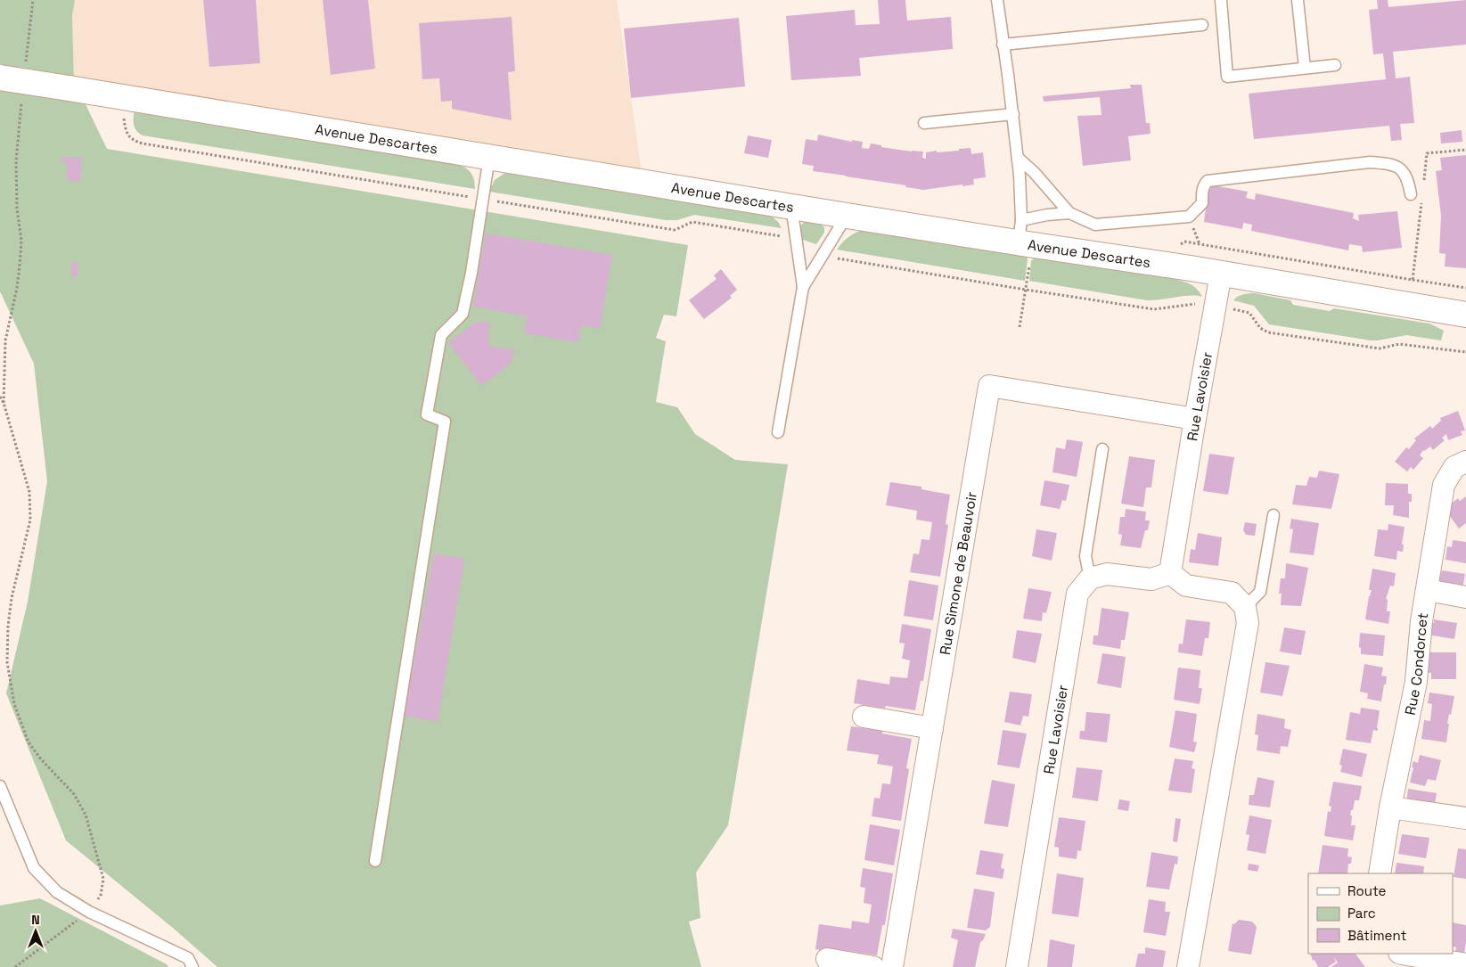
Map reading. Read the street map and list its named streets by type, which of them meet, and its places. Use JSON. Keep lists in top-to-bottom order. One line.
{"streets":{"main road":["Avenue Descartes"],"street":["Rue Lavoisier","Rue Simone de Beauvoir","Rue Condorcet"]},"crossings":[["Avenue Descartes","Rue Lavoisier"],["Rue Lavoisier","Rue Simone de Beauvoir"]],"legend":["Route","Parc","Bâtiment"],"north":"top"}
